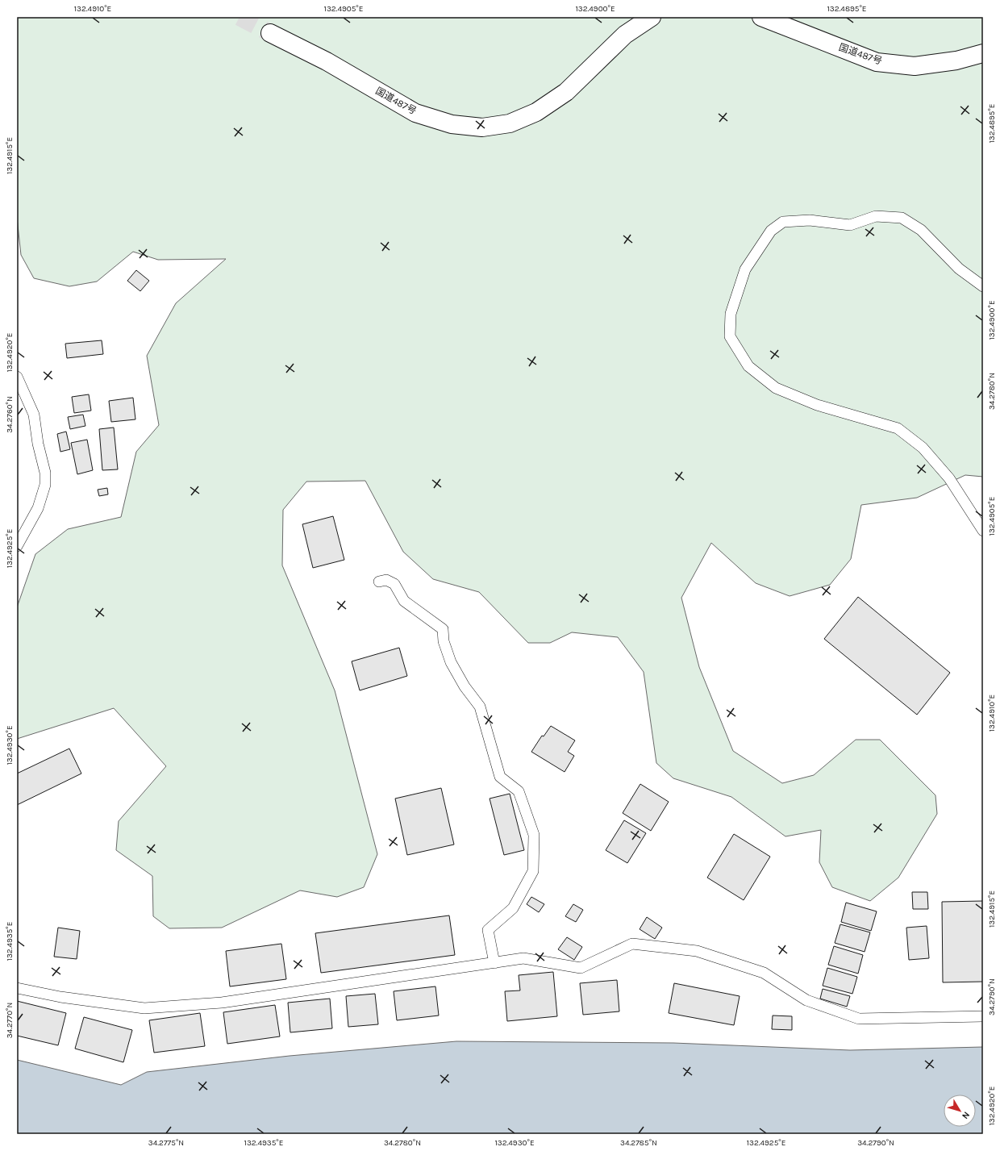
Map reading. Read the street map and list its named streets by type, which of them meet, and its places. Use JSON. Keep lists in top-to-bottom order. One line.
{"streets":{"highway":["国道487号"]},"north":"bottom right","coordinates":["132.4910°E","132.4905°E","132.4900°E","132.4895°E","132.4915°E","132.4920°E","34.2780°N","34.2760°N","132.4925°E","132.4930°E","132.4935°E","34.2790°N","34.2770°N","34.2775°N","34.2785°N"]}
